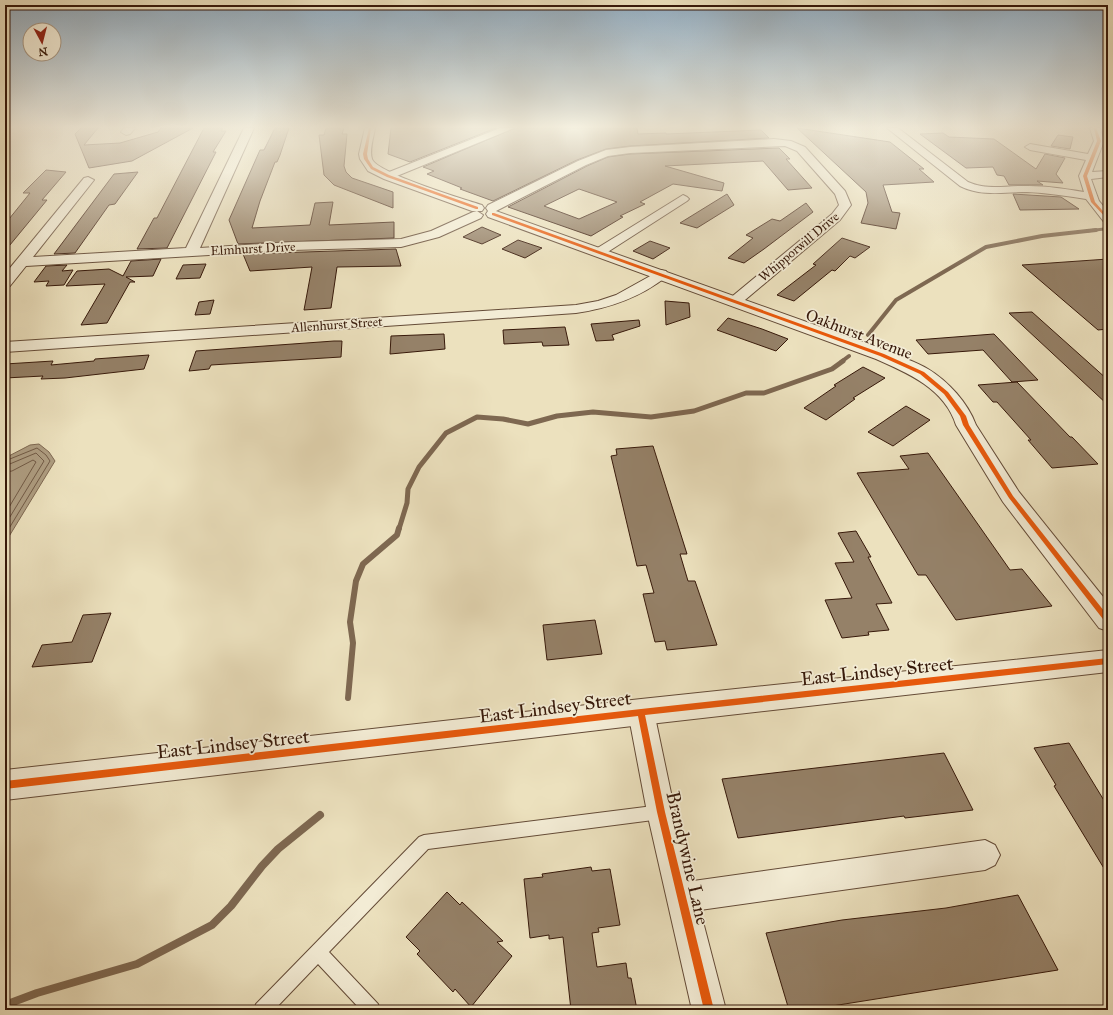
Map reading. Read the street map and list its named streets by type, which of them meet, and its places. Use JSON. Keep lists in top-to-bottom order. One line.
{"streets":{"street":["Whipporwill Drive","Elmhurst Drive","Allenhurst Street","Oakhurst Avenue","East Lindsey Street","Brandywine Lane"]},"crossings":[["Whipporwill Drive","Oakhurst Avenue"],["Elmhurst Drive","Oakhurst Avenue"],["Allenhurst Street","Oakhurst Avenue"],["East Lindsey Street","Brandywine Lane"]],"north":"bottom"}
